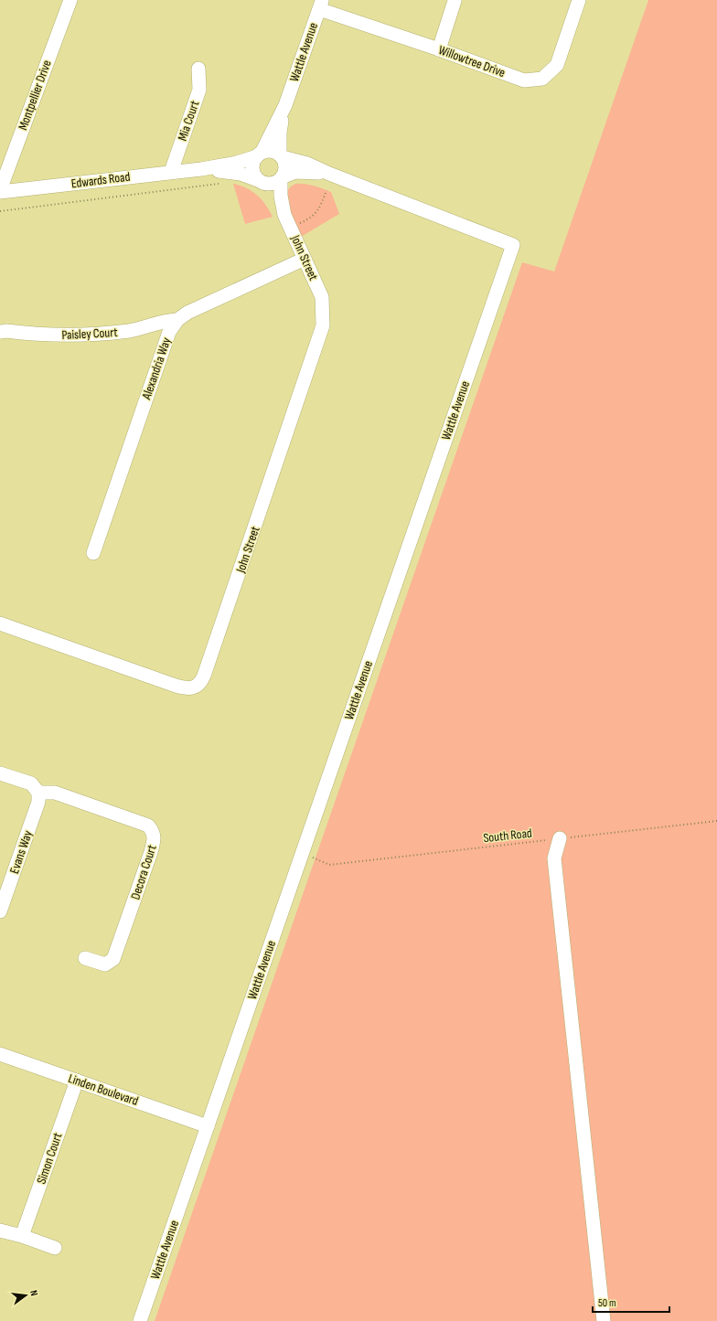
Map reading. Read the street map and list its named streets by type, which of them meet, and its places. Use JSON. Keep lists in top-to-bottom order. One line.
{"streets":{"street":["Wattle Avenue","Willowtree Drive","Montpellier Drive","Mia Court","Edwards Road","John Street","Paisley Court","Alexandria Way","Evans Way","Decora Court","Linden Boulevard","Simon Court"],"path":["South Road"]},"crossings":[["Wattle Avenue","Willowtree Drive"],["Wattle Avenue","Edwards Road"],["Wattle Avenue","John Street"],["Wattle Avenue","South Road"],["Wattle Avenue","Linden Boulevard"],["Montpellier Drive","Edwards Road"],["Mia Court","Edwards Road"],["Edwards Road","John Street"],["John Street","Alexandria Way"],["Paisley Court","Alexandria Way"],["Evans Way","Decora Court"],["Linden Boulevard","Simon Court"]],"scale_bar":"50 m","north":"right"}
